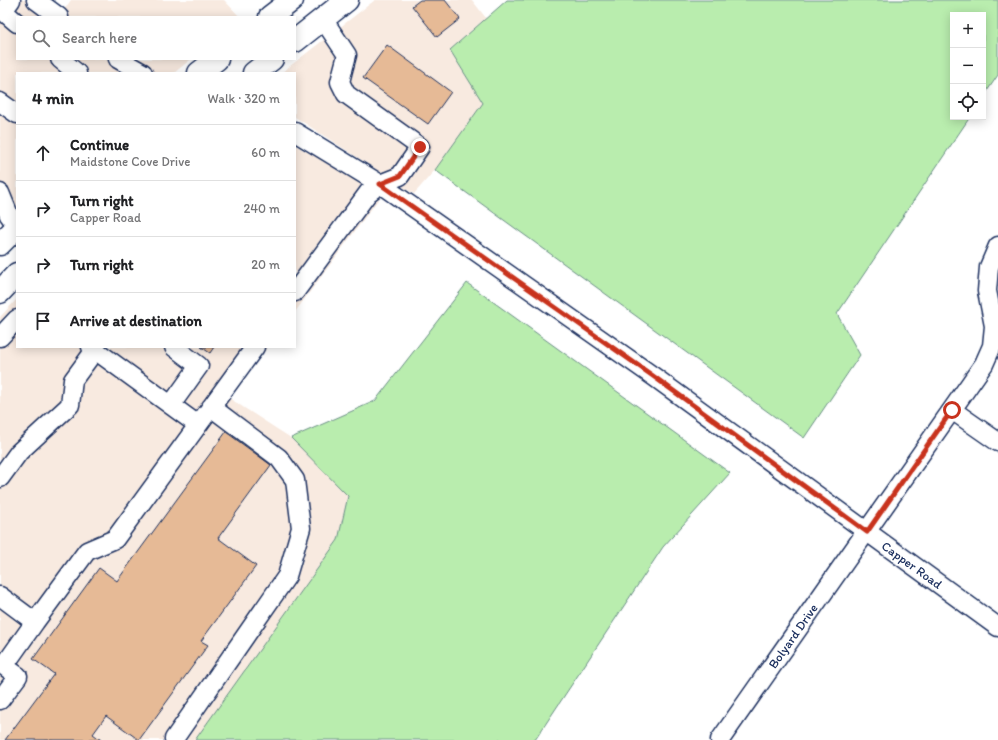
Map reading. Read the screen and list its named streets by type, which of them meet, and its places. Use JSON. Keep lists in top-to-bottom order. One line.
{"streets":{"street":["Capper Road","Bolyard Drive"]},"crossings":[["Capper Road","Bolyard Drive"]],"page":{"map_buttons":["+","−"],"search":"Search here","heading":["4 min","Walk · 320 m"],"list":[["Continue","Maidstone Cove Drive","60 m"],["Turn right","Capper Road","240 m"],["Turn right","20 m"],"Arrive at destination"]}}
